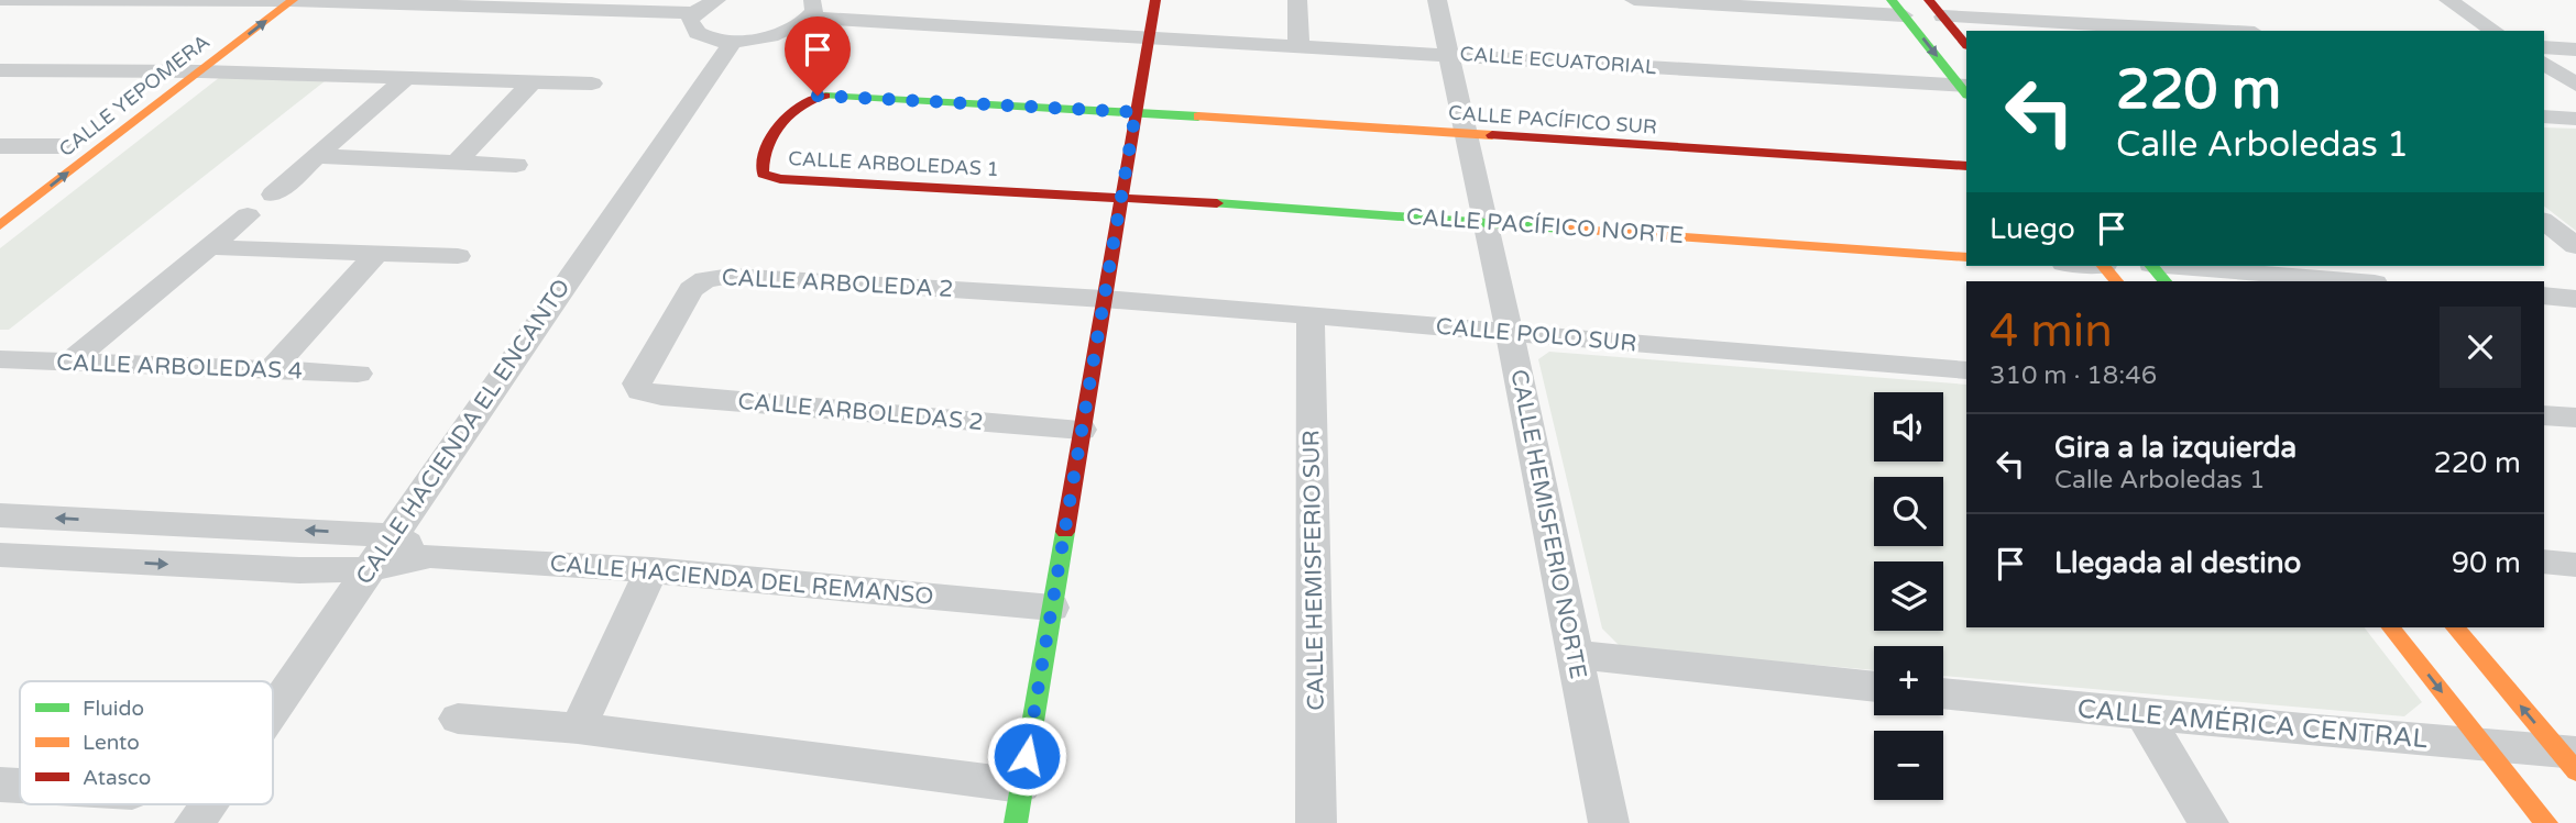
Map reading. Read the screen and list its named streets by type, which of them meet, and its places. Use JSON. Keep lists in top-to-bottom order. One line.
{"streets":{"street":["CALLE ECUATORIAL","CALLE YEPOMERA","CALLE PACÍFICO SUR","CALLE ARBOLEDAS 1","CALLE PACÍFICO NORTE","CALLE ARBOLEDA 2","CALLE POLO SUR","CALLE ARBOLEDAS 4","CALLE ARBOLEDAS 2","CALLE HACIENDA EL ENCANTO","CALLE HEMISFERIO NORTE","CALLE HEMISFERIO SUR","CALLE HACIENDA DEL REMANSO","CALLE AMÉRICA CENTRAL"]},"crossings":[["CALLE ECUATORIAL","CALLE HEMISFERIO NORTE"],["CALLE PACÍFICO SUR","CALLE ARBOLEDAS 1"],["CALLE PACÍFICO SUR","CALLE HEMISFERIO NORTE"],["CALLE ARBOLEDAS 1","CALLE PACÍFICO NORTE"],["CALLE PACÍFICO NORTE","CALLE HEMISFERIO NORTE"],["CALLE ARBOLEDA 2","CALLE POLO SUR"],["CALLE ARBOLEDA 2","CALLE ARBOLEDAS 2"],["CALLE POLO SUR","CALLE HEMISFERIO NORTE"],["CALLE POLO SUR","CALLE HEMISFERIO SUR"],["CALLE HACIENDA EL ENCANTO","CALLE HACIENDA DEL REMANSO"]],"legend":["Fluido","Lento","Atasco"],"page":{"turn":["220 m","Calle Arboledas 1"],"then":"Luego","heading":["4 min","310 m · 18:46"],"map_buttons":["+","−"],"list":[{"name":"Gira a la izquierda","note":"Calle Arboledas 1","value":"220 m"},{"name":"Llegada al destino","value":"90 m"}]}}
